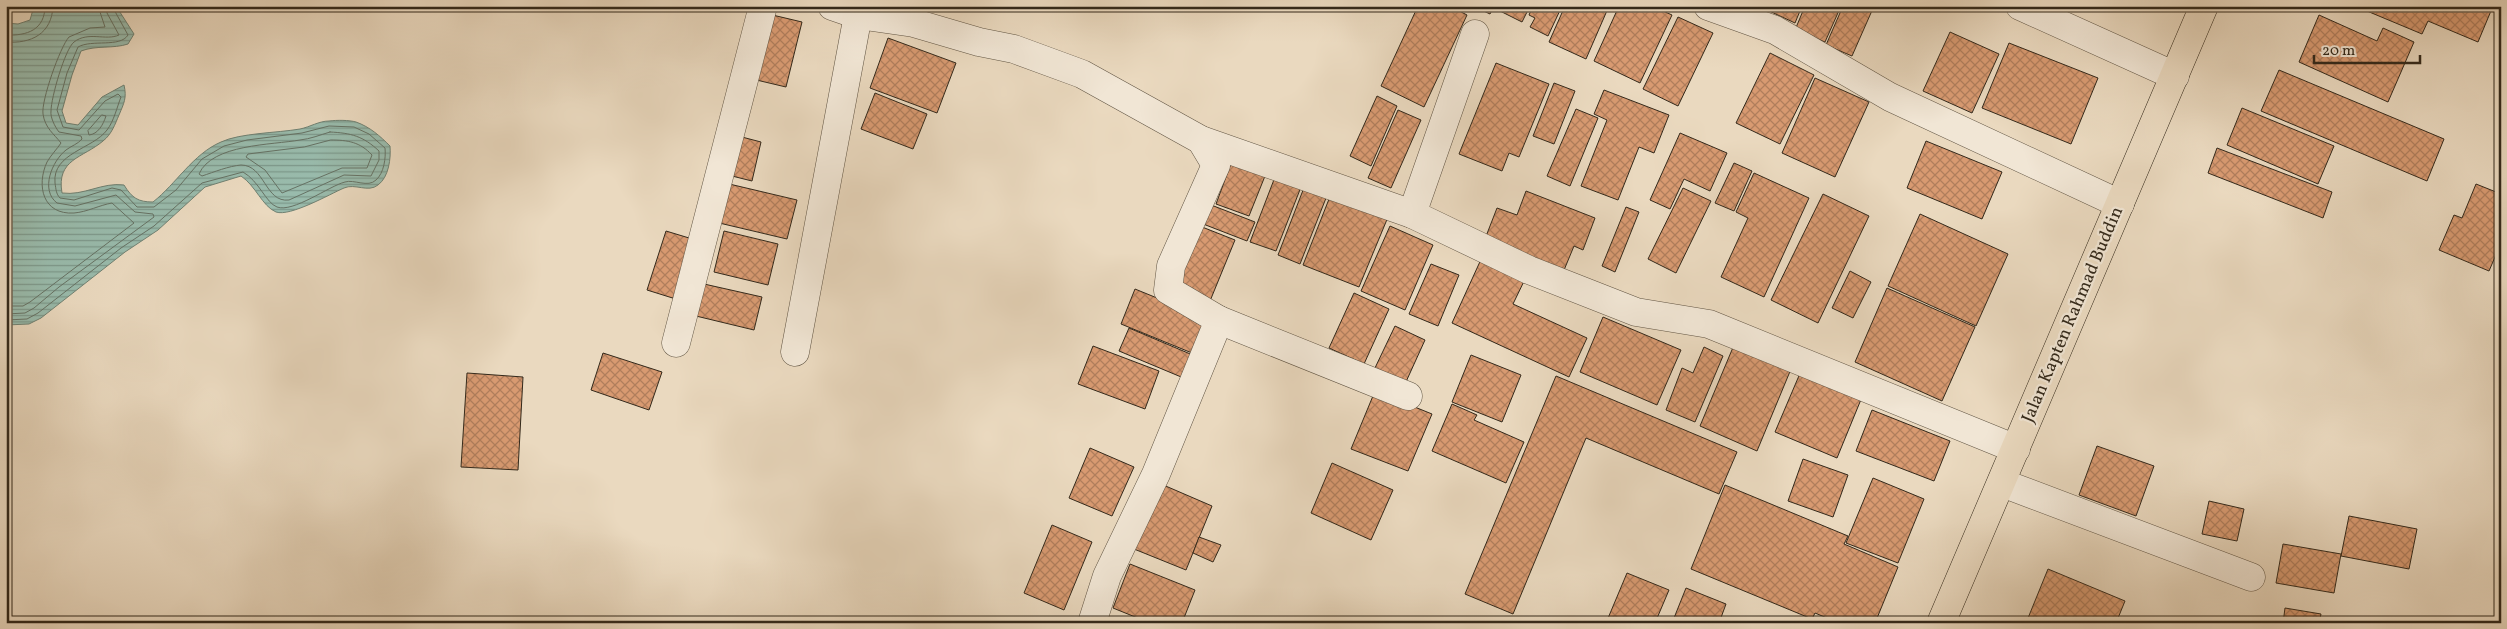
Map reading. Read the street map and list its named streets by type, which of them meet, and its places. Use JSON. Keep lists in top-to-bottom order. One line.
{"streets":{"main road":["Jalan Kapten Rahmad Buddin"]},"scale_bar":"20 m"}
